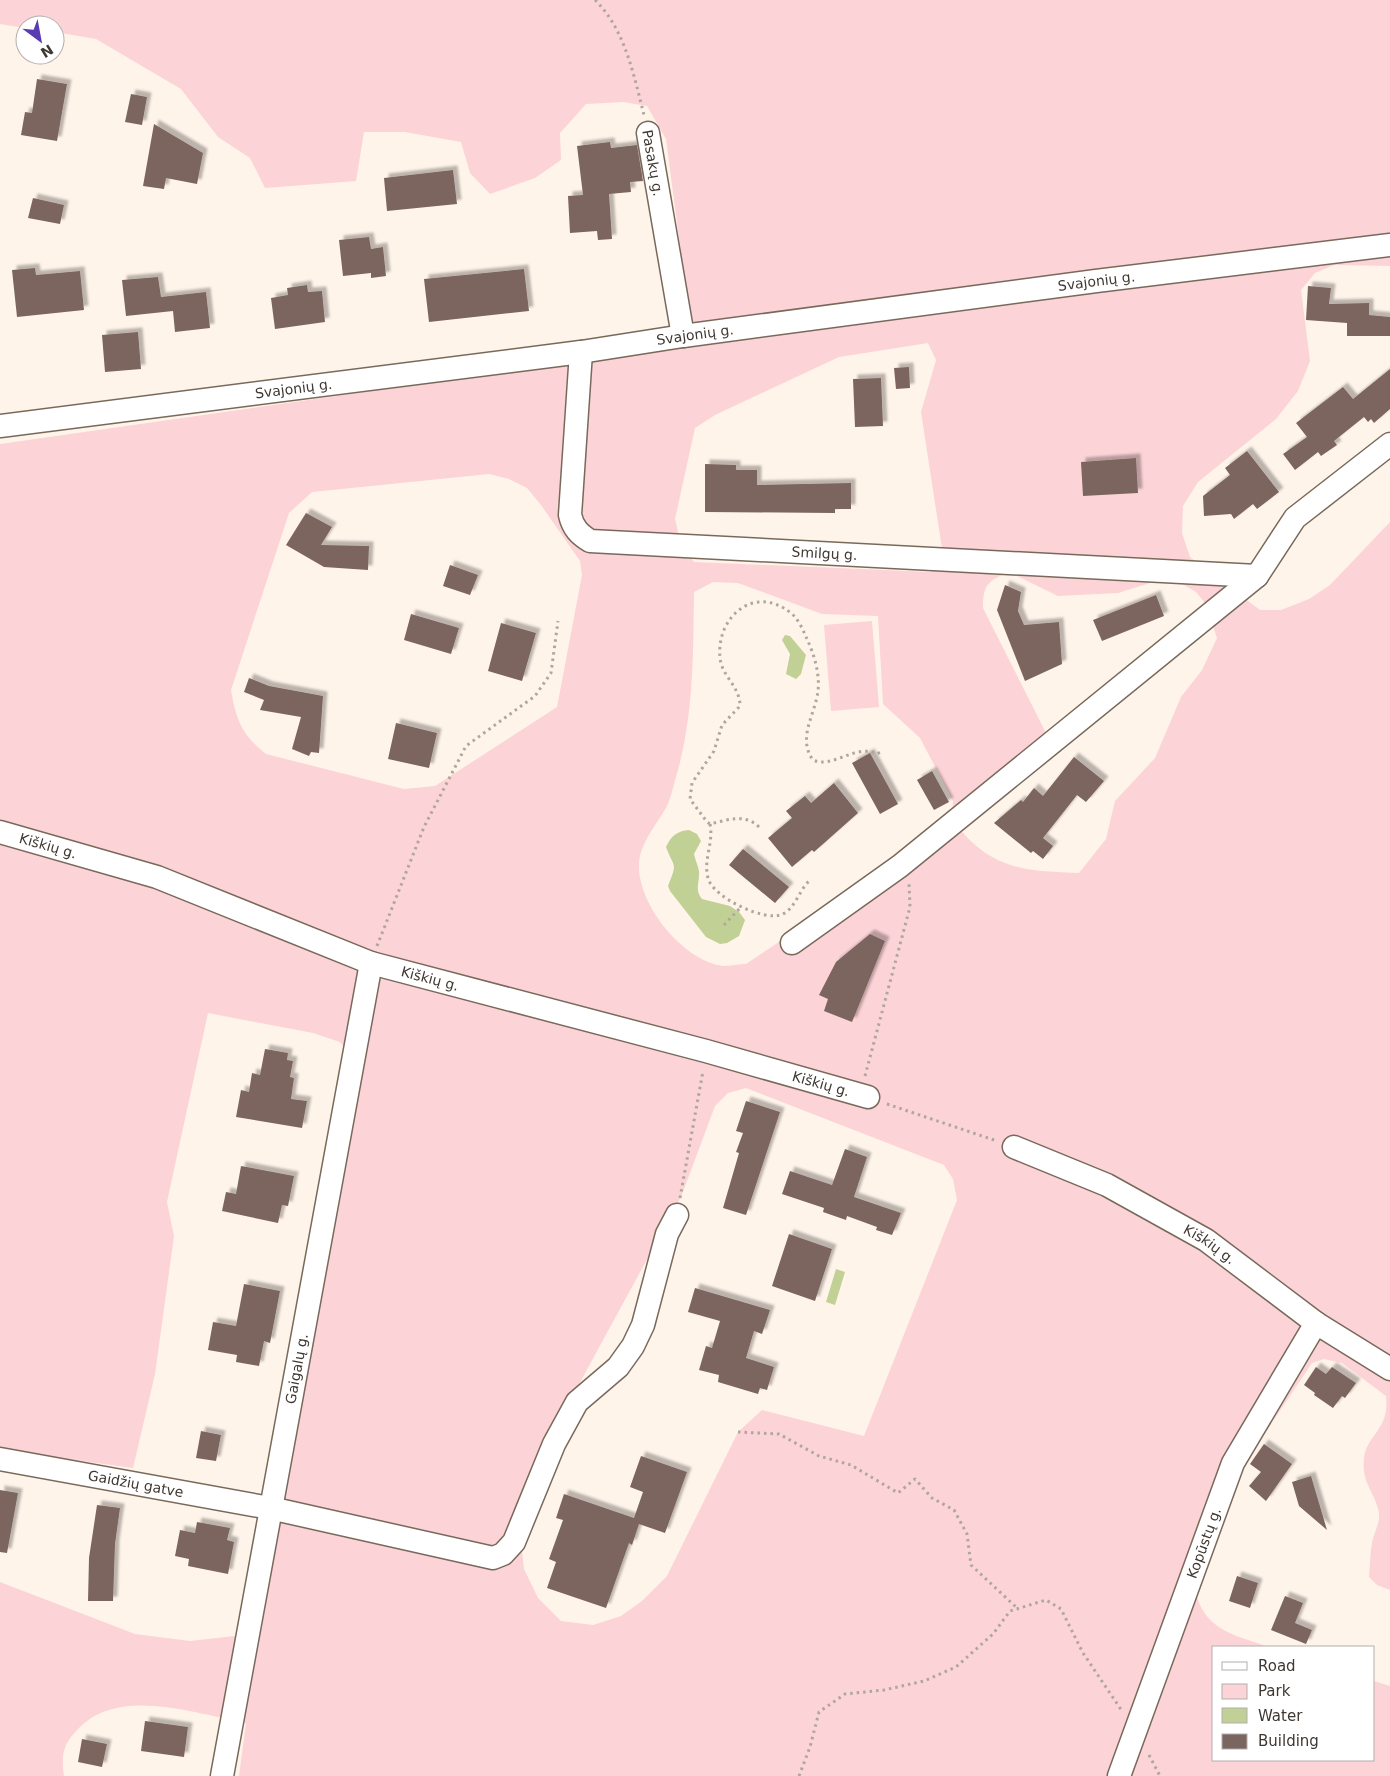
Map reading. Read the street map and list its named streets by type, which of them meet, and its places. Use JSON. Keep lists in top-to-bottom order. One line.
{"streets":{"street":["Pasakų g.","Svajonių g.","Smilgų g.","Kiškių g.","Gaigalų g.","Gaidžių gatve","Kopūstų g."]},"crossings":[["Pasakų g.","Svajonių g."],["Svajonių g.","Smilgų g."],["Kiškių g.","Gaigalų g."],["Kiškių g.","Kopūstų g."],["Gaigalų g.","Gaidžių gatve"]],"legend":["Road","Park","Water","Building"],"north":"bottom right"}
